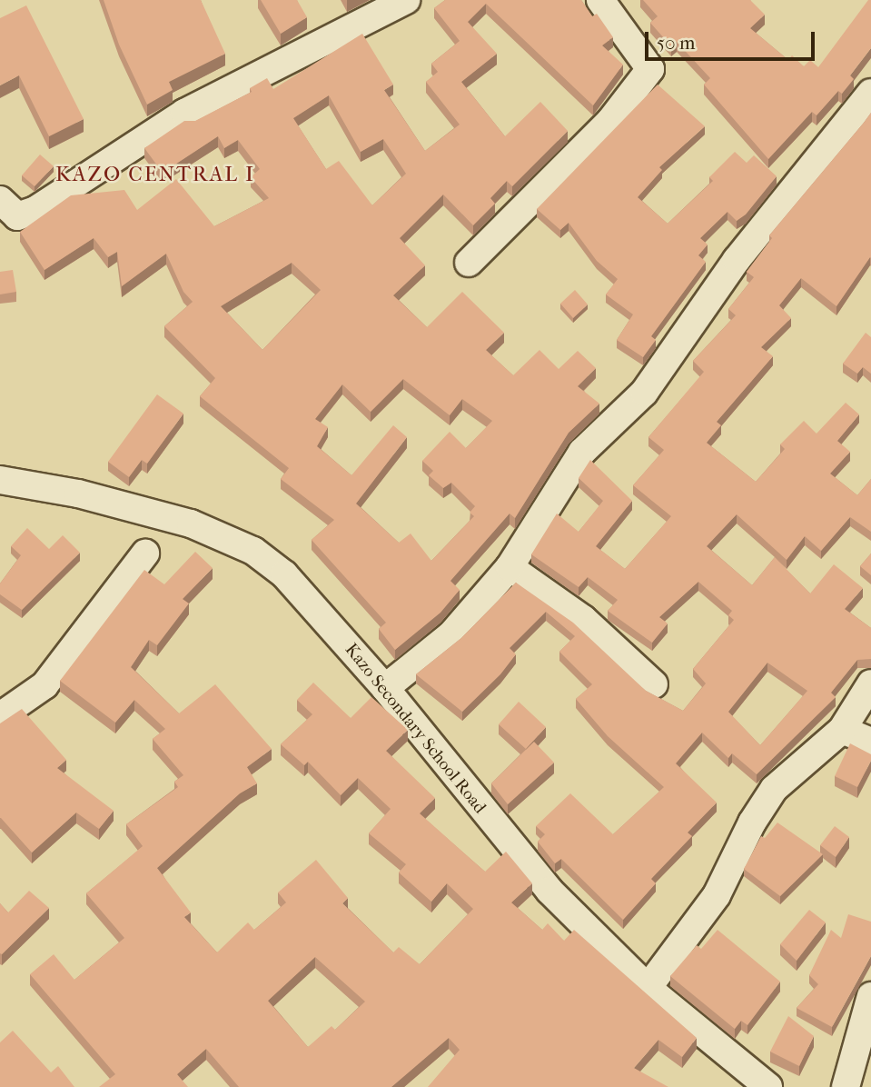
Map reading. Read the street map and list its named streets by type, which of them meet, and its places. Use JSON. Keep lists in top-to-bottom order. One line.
{"streets":{"street":["Kazo Secondary School Road"]},"districts":["KAZO CENTRAL I"],"scale_bar":"50 m"}
